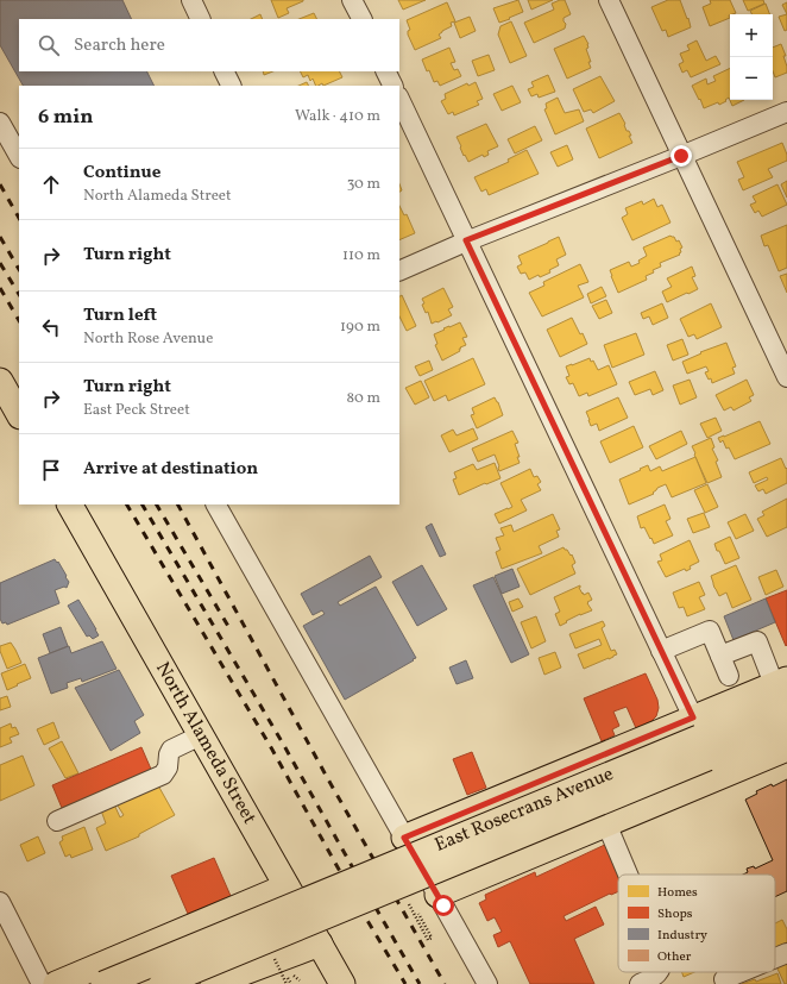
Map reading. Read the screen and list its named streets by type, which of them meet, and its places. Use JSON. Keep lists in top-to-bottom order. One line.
{"streets":{"main road":["North Alameda Street","East Rosecrans Avenue"]},"legend":["Homes","Shops","Industry","Other"],"page":{"map_buttons":["+","−"],"search":"Search here","heading":["6 min","Walk · 410 m"],"list":[["Continue","North Alameda Street","30 m"],["Turn right","110 m"],["Turn left","North Rose Avenue","190 m"],["Turn right","East Peck Street","80 m"],"Arrive at destination"]}}
